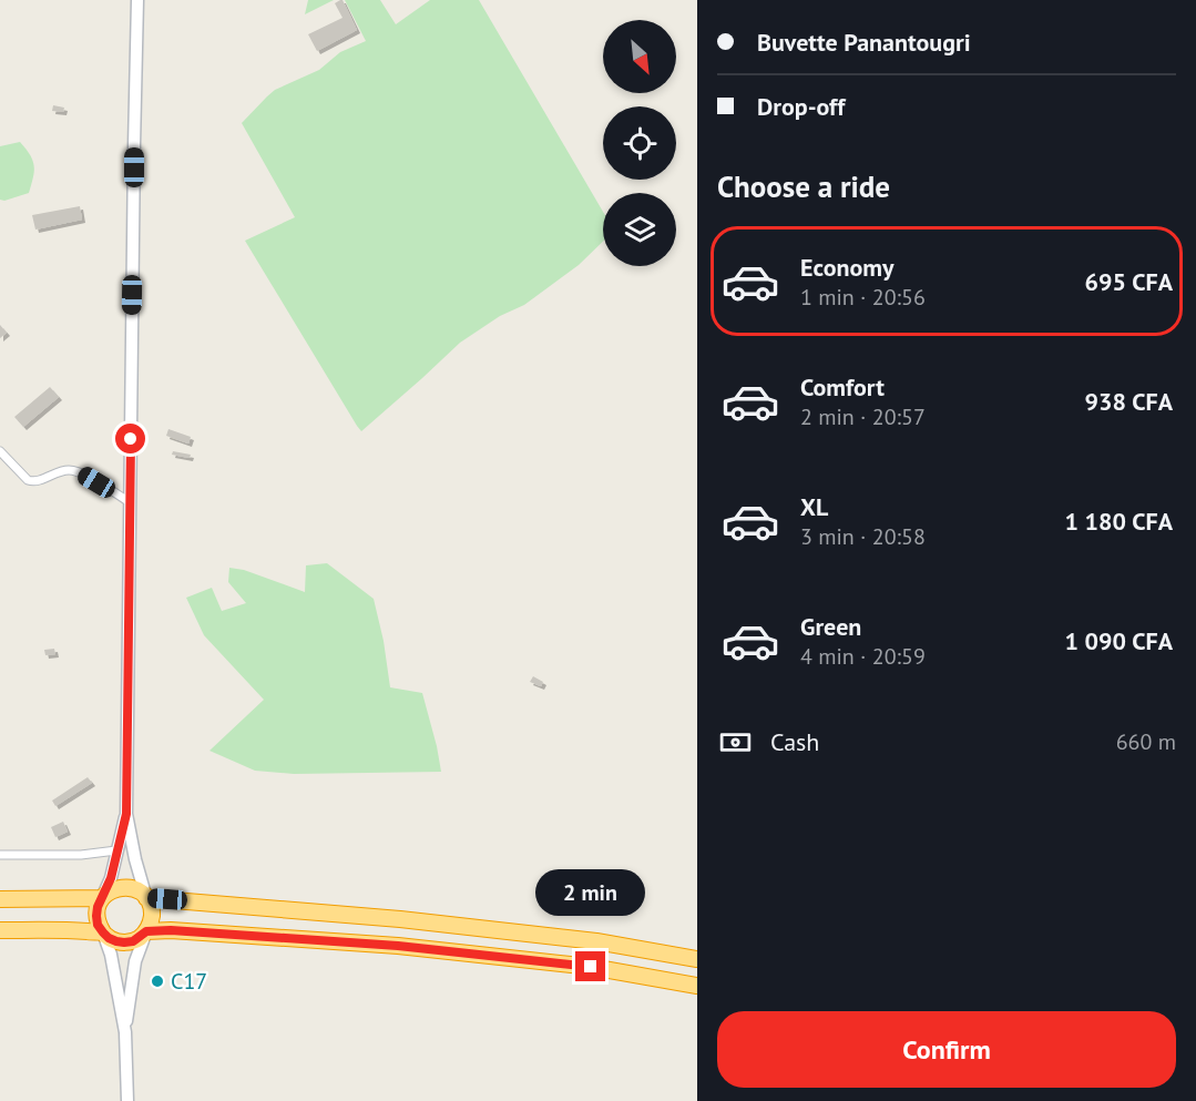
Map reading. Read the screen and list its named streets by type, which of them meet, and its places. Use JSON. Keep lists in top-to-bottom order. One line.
{"places":["C17"],"north":"bottom right","page":{"banner":["Buvette Panantougri","Drop-off"],"heading":"Choose a ride","list":[{"name":"Economy","note":"1 min · 20:56","value":"695 CFA"},{"name":"Comfort","note":"2 min · 20:57","value":"938 CFA"},{"name":"XL","note":"3 min · 20:58","value":"1 180 CFA"},{"name":"Green","note":"4 min · 20:59","value":"1 090 CFA"}],"pay":["Cash","660 m"],"bubble":"2 min","buttons":"Confirm"}}
